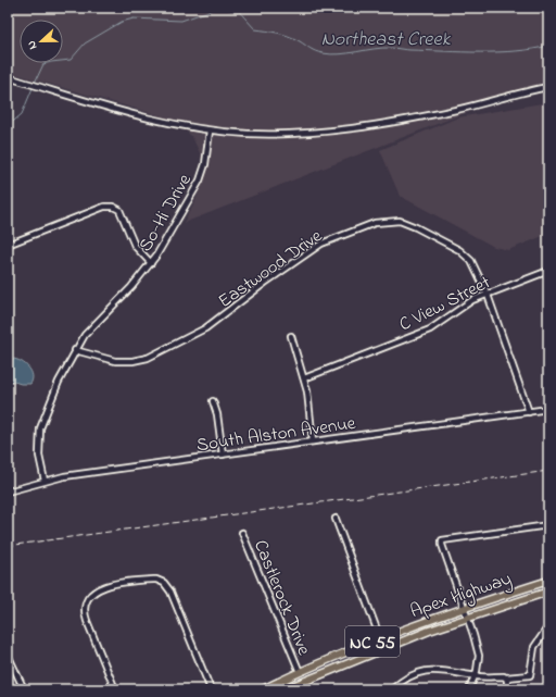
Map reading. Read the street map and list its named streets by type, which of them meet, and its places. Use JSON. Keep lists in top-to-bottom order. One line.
{"streets":{"main road":["Apex Highway","NC 55"],"street":["So-Hi Drive","Eastwood Drive","C View Street","South Alston Avenue","Castlerock Drive"]},"crossings":[["So-Hi Drive","Eastwood Drive"],["So-Hi Drive","South Alston Avenue"],["Eastwood Drive","C View Street"],["Eastwood Drive","South Alston Avenue"],["Apex Highway","Castlerock Drive"]],"water":["Northeast Creek"],"north":"left"}
